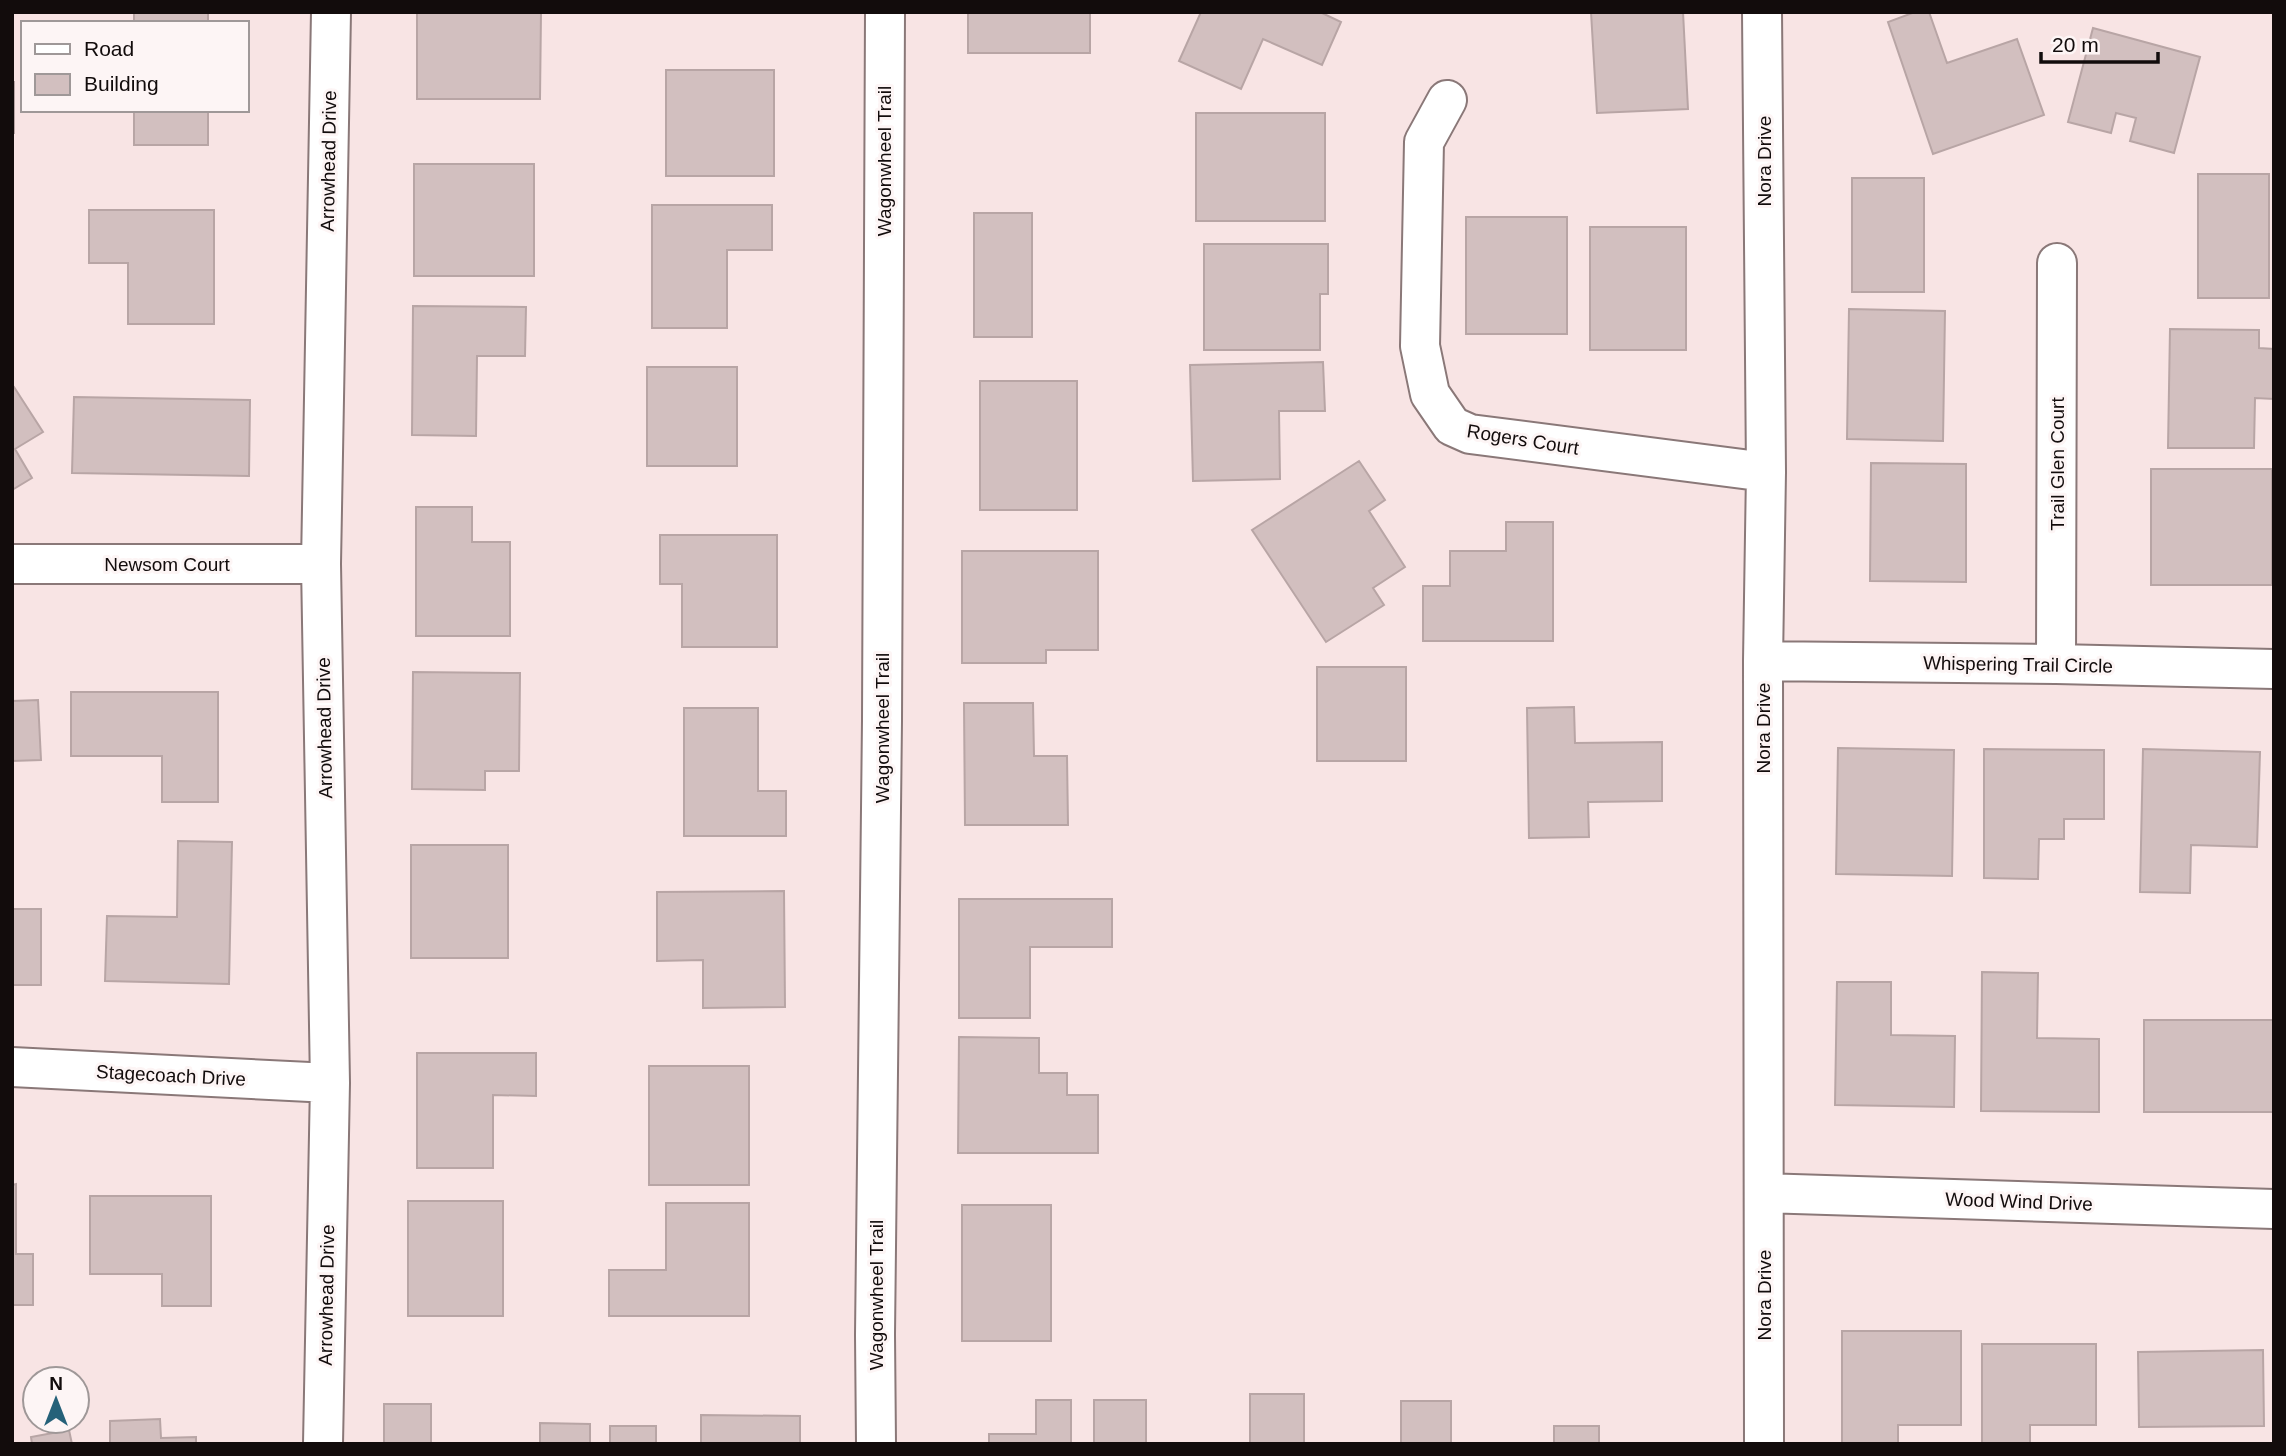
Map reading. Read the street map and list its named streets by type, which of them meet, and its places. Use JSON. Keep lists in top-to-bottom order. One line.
{"streets":{"street":["Arrowhead Drive","Wagonwheel Trail","Nora Drive","Rogers Court","Trail Glen Court","Newsom Court","Whispering Trail Circle","Stagecoach Drive","Wood Wind Drive"]},"crossings":[["Arrowhead Drive","Newsom Court"],["Arrowhead Drive","Stagecoach Drive"],["Nora Drive","Rogers Court"],["Nora Drive","Whispering Trail Circle"],["Nora Drive","Wood Wind Drive"],["Trail Glen Court","Whispering Trail Circle"]],"legend":["Road","Building"],"scale_bar":"20 m","north":"top"}
